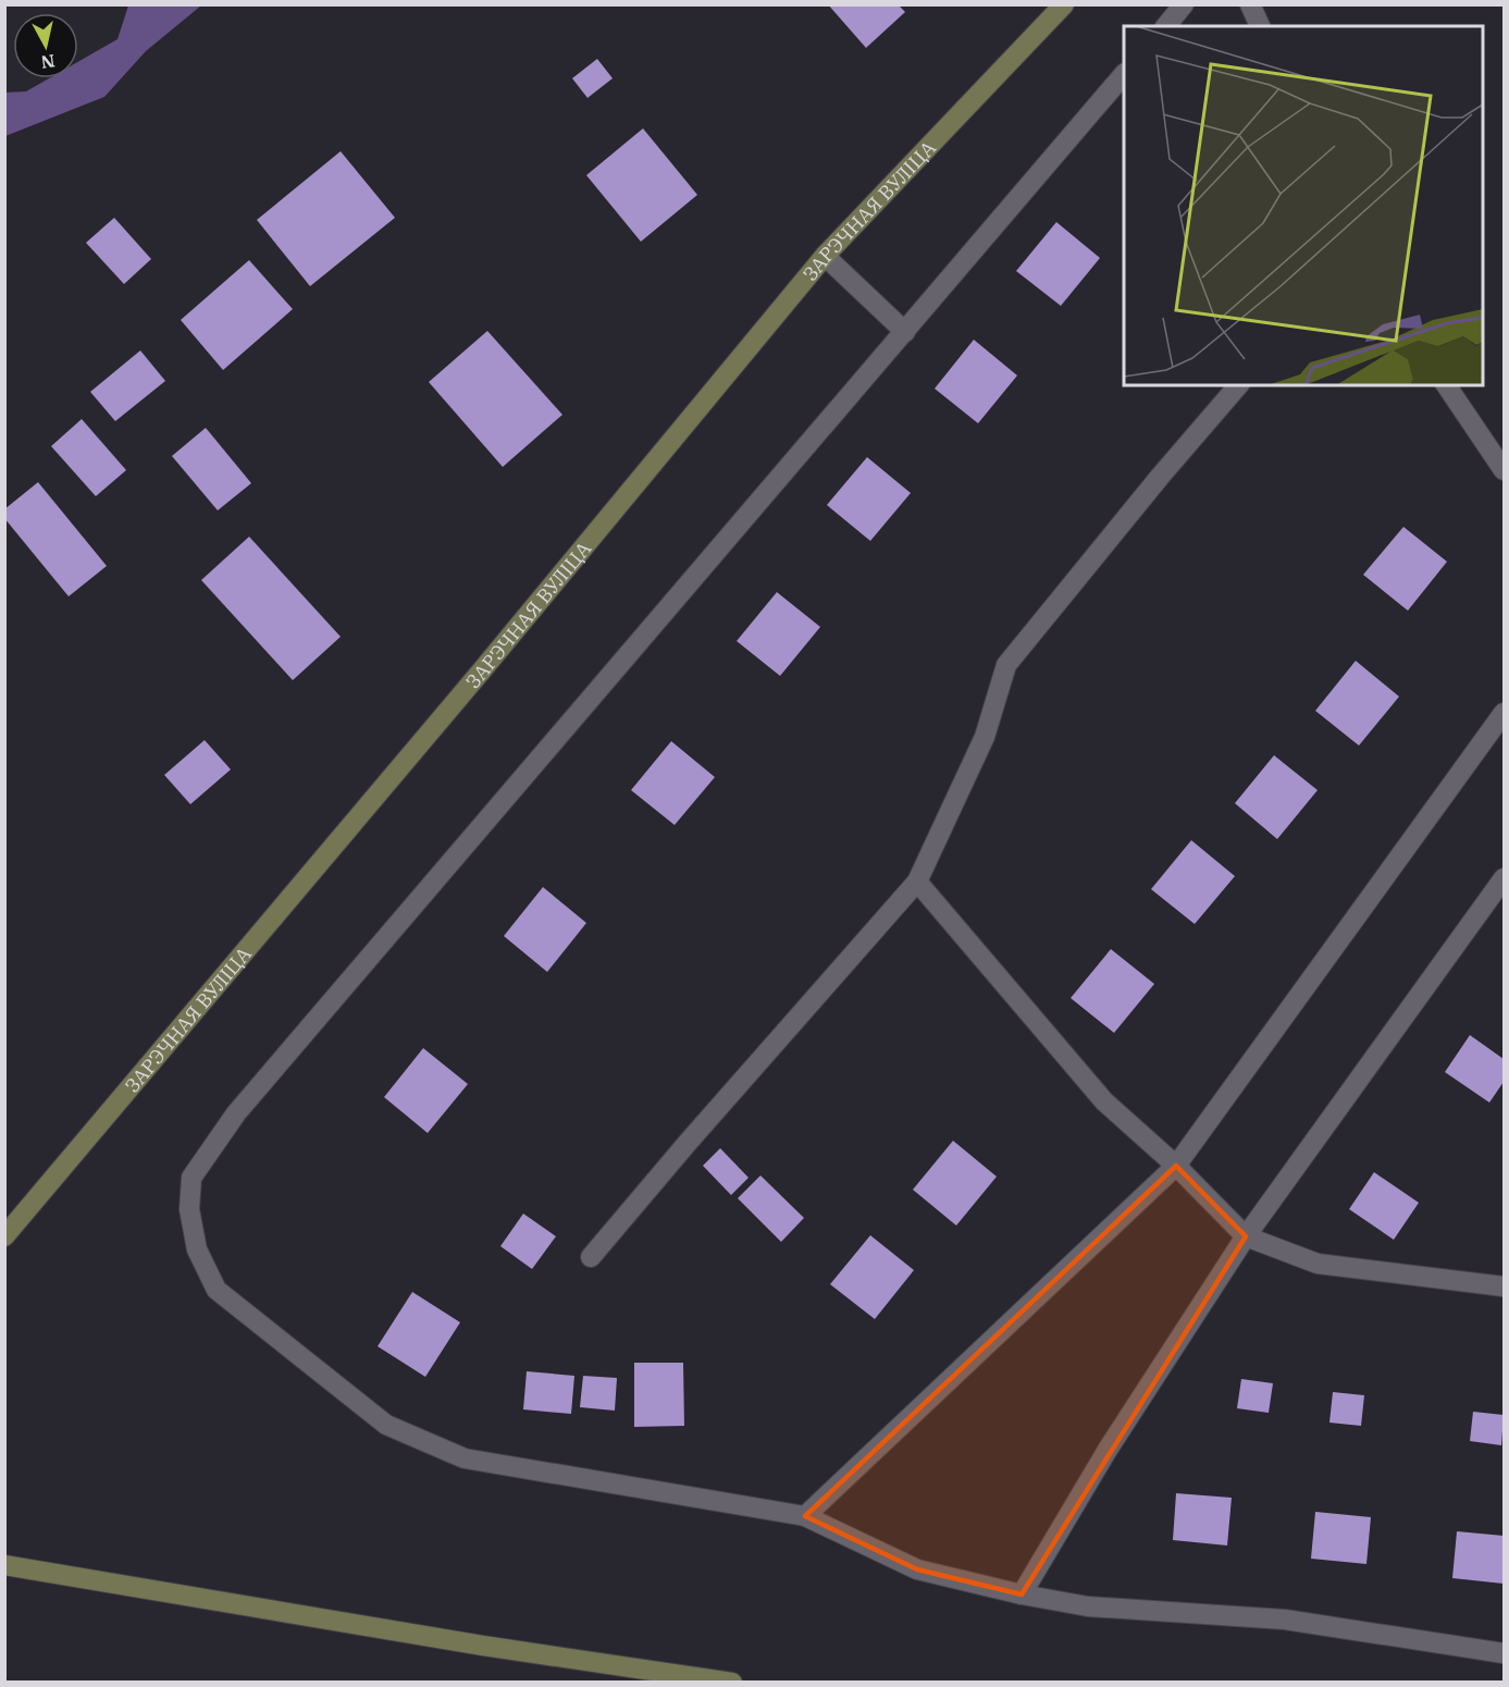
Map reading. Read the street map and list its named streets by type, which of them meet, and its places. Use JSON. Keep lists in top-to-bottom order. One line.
{"streets":{"street":["ЗАРЭЧНАЯ ВУЛІЦА"]},"north":"bottom"}
